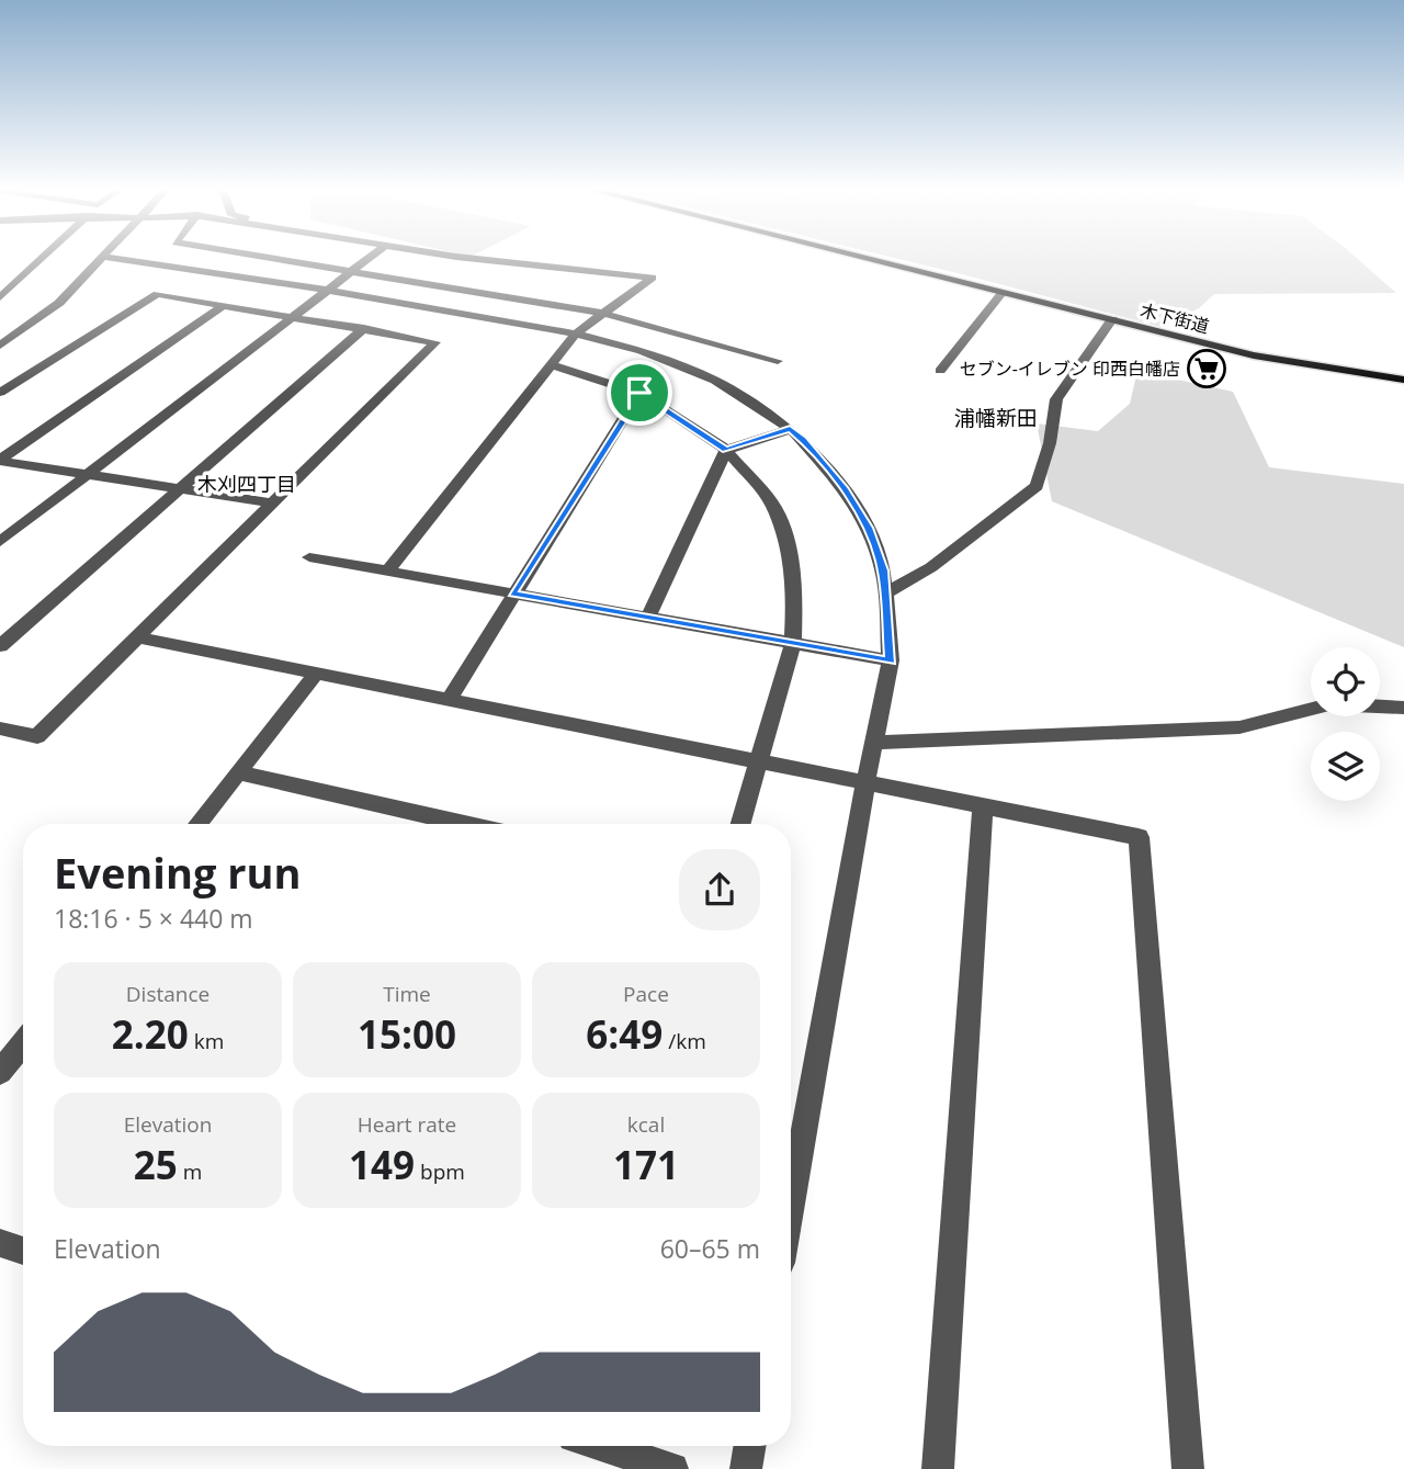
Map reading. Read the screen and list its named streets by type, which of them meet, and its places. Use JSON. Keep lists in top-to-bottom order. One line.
{"streets":{"main road":["木下街道"]},"districts":["浦幡新田","木刈四丁目"],"places":{"supermarket":["セブン-イレブン 印西白幡店"]},"page":{"heading":["Evening run","18:16 · 5 × 440 m"],"stats":[["Distance","2.20 km"],["Time","15:00"],["Pace","6:49 /km"],["Elevation","25 m"],["Heart rate","149 bpm"],["kcal","171"]],"chart":["Elevation","60–65 m"]}}
